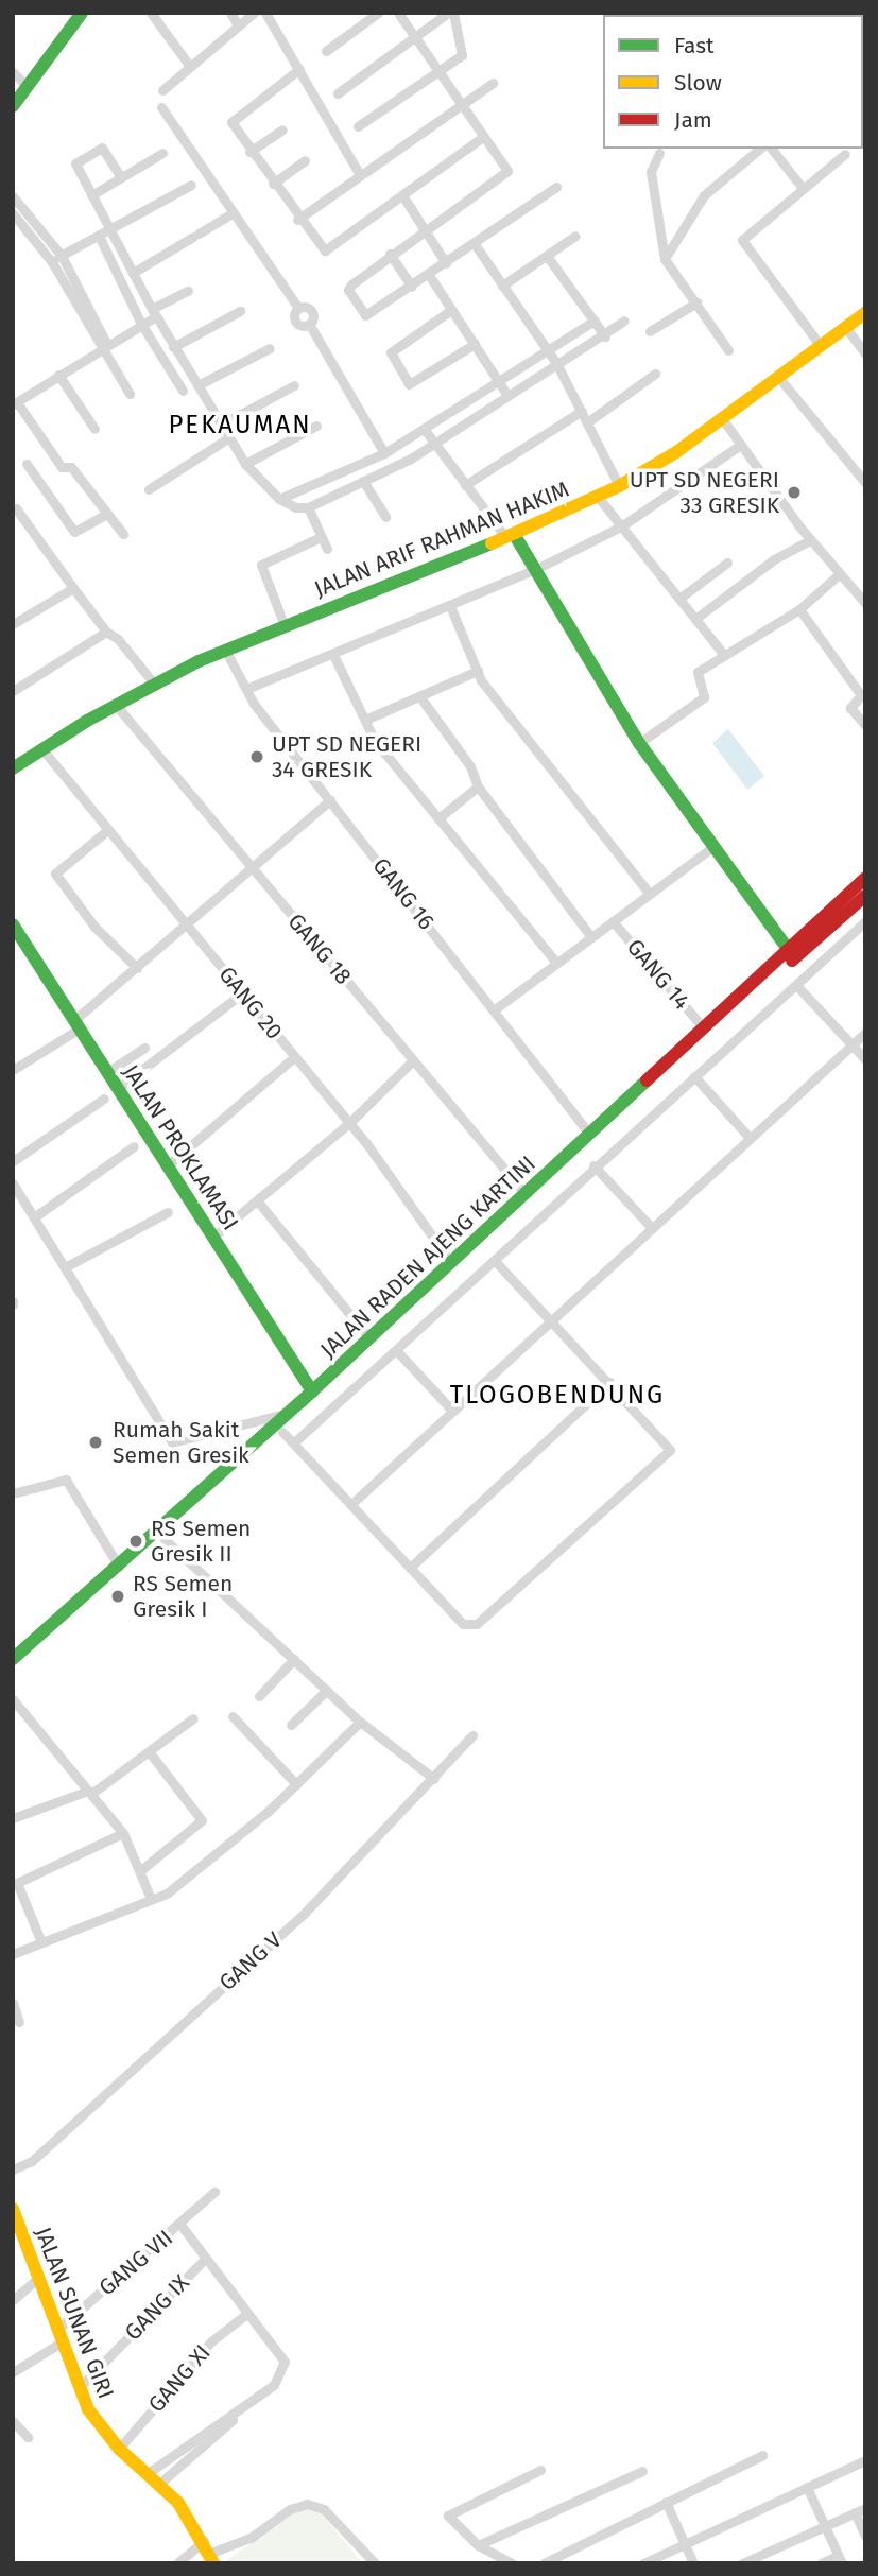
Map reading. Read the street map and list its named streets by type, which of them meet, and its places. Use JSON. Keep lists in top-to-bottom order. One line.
{"streets":{"main road":["JALAN ARIF RAHMAN HAKIM","JALAN PROKLAMASI","JALAN RADEN AJENG KARTINI","JALAN SUNAN GIRI"],"street":["GANG 16","GANG 18","GANG 14","GANG 20","GANG V","GANG VII","GANG IX","GANG XI"]},"crossings":[["JALAN ARIF RAHMAN HAKIM","GANG 16"],["JALAN ARIF RAHMAN HAKIM","GANG 18"],["JALAN ARIF RAHMAN HAKIM","GANG 20"],["GANG 16","JALAN RADEN AJENG KARTINI"],["GANG 18","JALAN RADEN AJENG KARTINI"],["GANG 14","JALAN RADEN AJENG KARTINI"],["GANG 20","JALAN RADEN AJENG KARTINI"],["JALAN PROKLAMASI","JALAN RADEN AJENG KARTINI"],["GANG VII","JALAN SUNAN GIRI"],["GANG IX","JALAN SUNAN GIRI"],["JALAN SUNAN GIRI","GANG XI"]],"districts":["PEKAUMAN","TLOGOBENDUNG"],"places":["UPT SD NEGERI 33 GRESIK","UPT SD NEGERI 34 GRESIK","Rumah Sakit Semen Gresik","RS Semen Gresik II","RS Semen Gresik I"],"legend":["Fast","Slow","Jam"]}
